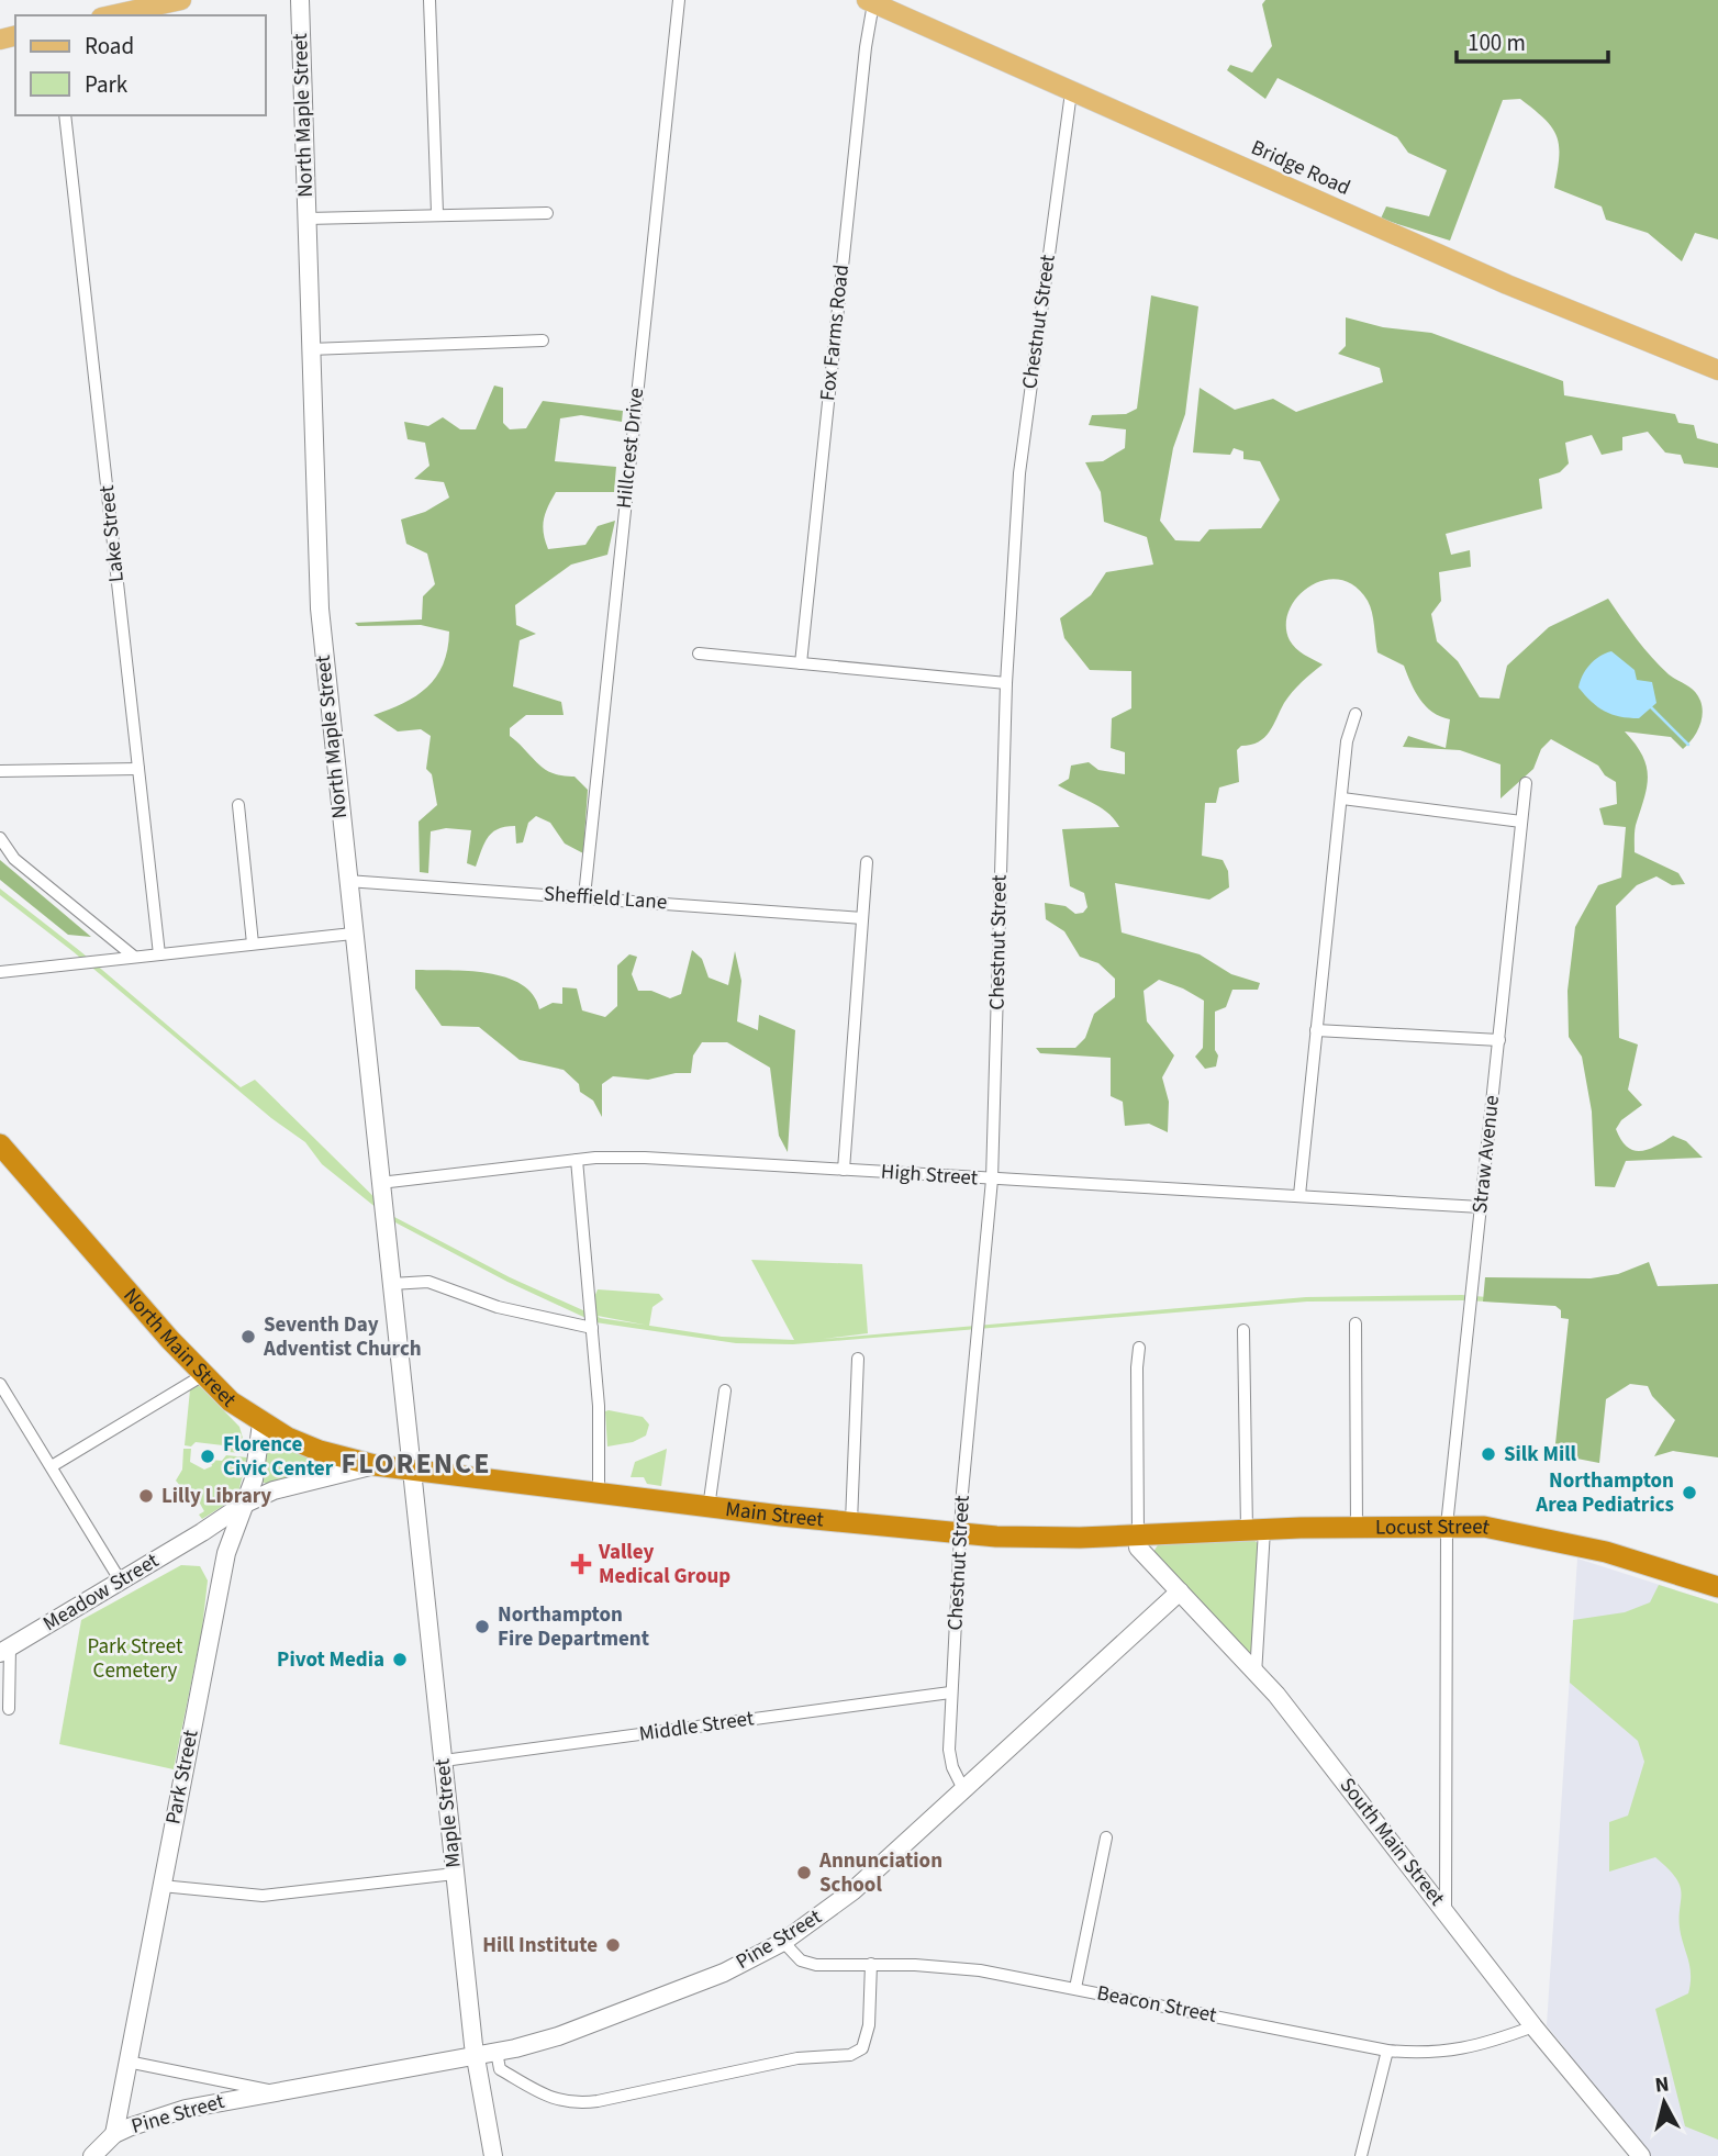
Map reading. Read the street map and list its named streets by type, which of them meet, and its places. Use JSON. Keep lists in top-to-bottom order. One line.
{"streets":{"highway":["North Main Street","Main Street","Locust Street"],"main road":["North Maple Street","Bridge Road","Meadow Street","Park Street","Maple Street","South Main Street","Pine Street"],"street":["Chestnut Street","Fox Farms Road","Hillcrest Drive","Lake Street","Sheffield Lane","Straw Avenue","High Street","Middle Street","Beacon Street"]},"crossings":[["North Maple Street","Sheffield Lane"],["North Maple Street","High Street"],["North Maple Street","North Main Street"],["North Maple Street","Main Street"],["North Maple Street","Maple Street"],["Bridge Road","Chestnut Street"],["Bridge Road","Fox Farms Road"],["Chestnut Street","High Street"],["Chestnut Street","Main Street"],["Chestnut Street","Middle Street"],["Chestnut Street","Pine Street"],["Hillcrest Drive","Sheffield Lane"],["Straw Avenue","High Street"],["Straw Avenue","Locust Street"],["Straw Avenue","South Main Street"],["North Main Street","Main Street"],["North Main Street","Park Street"],["North Main Street","Maple Street"],["Main Street","Locust Street"],["Main Street","Maple Street"],["Main Street","South Main Street"],["Locust Street","South Main Street"],["Meadow Street","Park Street"],["Middle Street","Maple Street"],["Park Street","Pine Street"],["Maple Street","Pine Street"],["South Main Street","Pine Street"],["South Main Street","Beacon Street"],["Pine Street","Beacon Street"]],"districts":["FLORENCE"],"parks":["Park Street Cemetery"],"places":{"other":["Seventh Day Adventist Church","Silk Mill","Florence Civic Center","Northampton Area Pediatrics","Lilly Library","Northampton Fire Department","Pivot Media","Annunciation School","Hill Institute"],"health":["Valley Medical Group"]},"legend":["Road","Park"],"scale_bar":"100 m","north":"top"}
